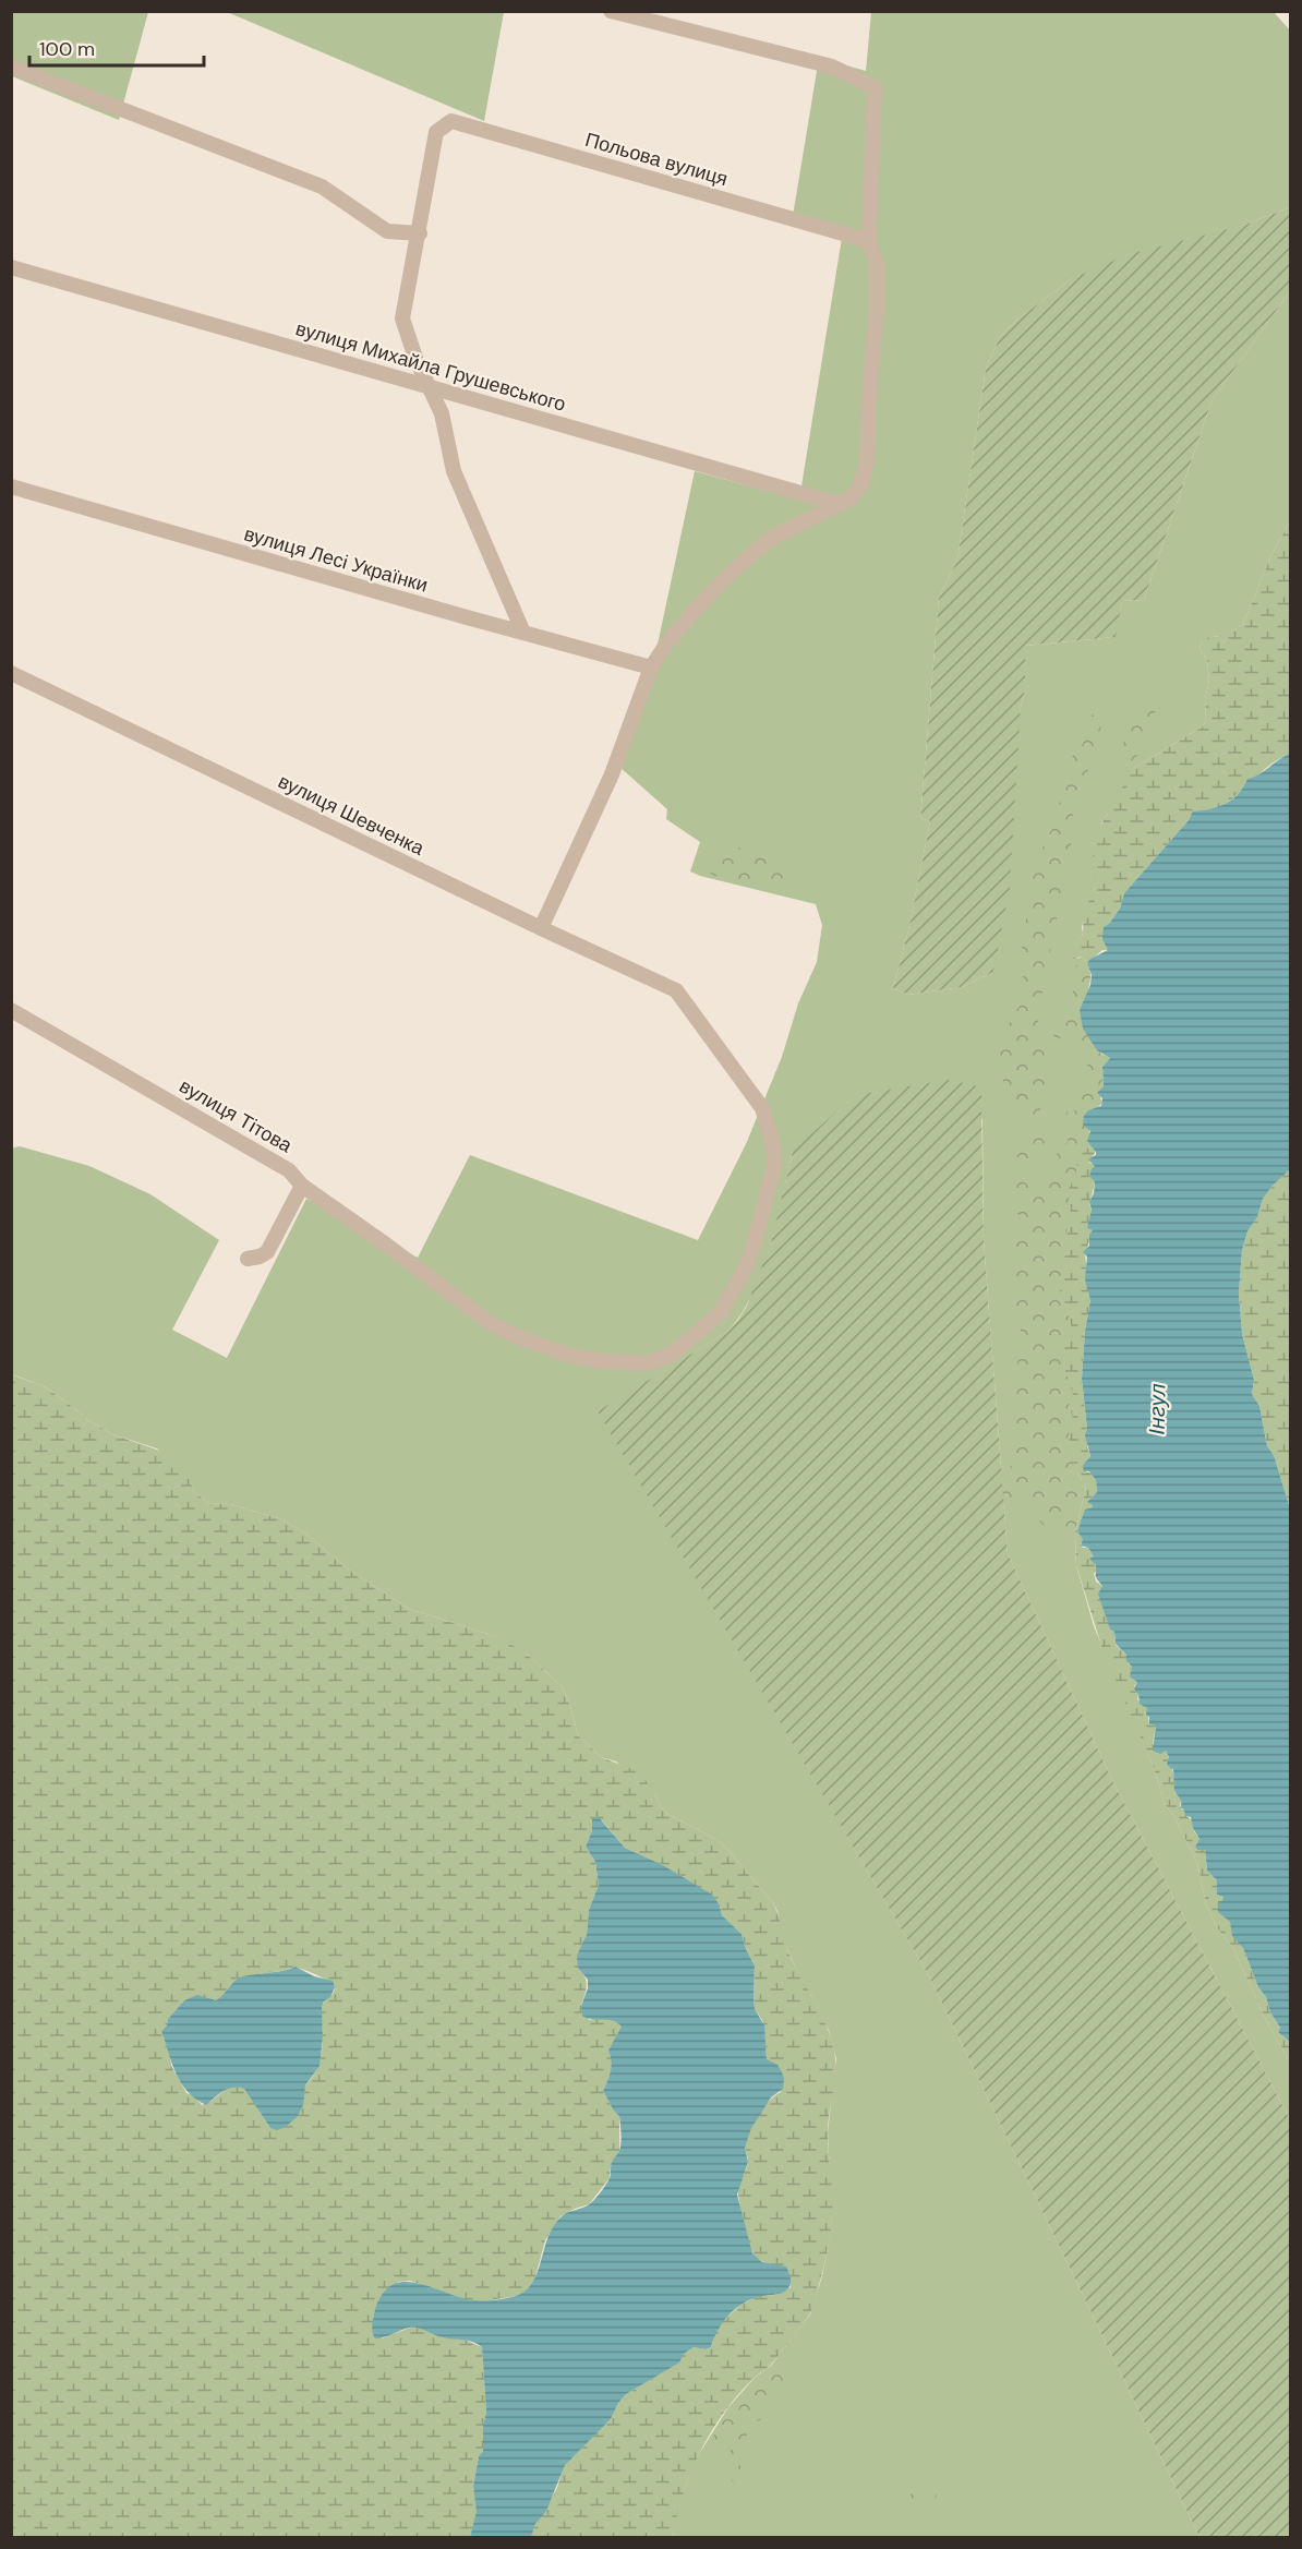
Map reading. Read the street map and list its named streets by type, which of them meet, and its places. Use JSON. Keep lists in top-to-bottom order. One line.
{"streets":{"street":["Польова вулиця","вулиця Михайла Грушевського","вулиця Лесі Українки","вулиця Шевченка","вулиця Тітова"]},"crossings":[["вулиця Шевченка","вулиця Тітова"]],"water":["Інгул"],"scale_bar":"100 m"}
